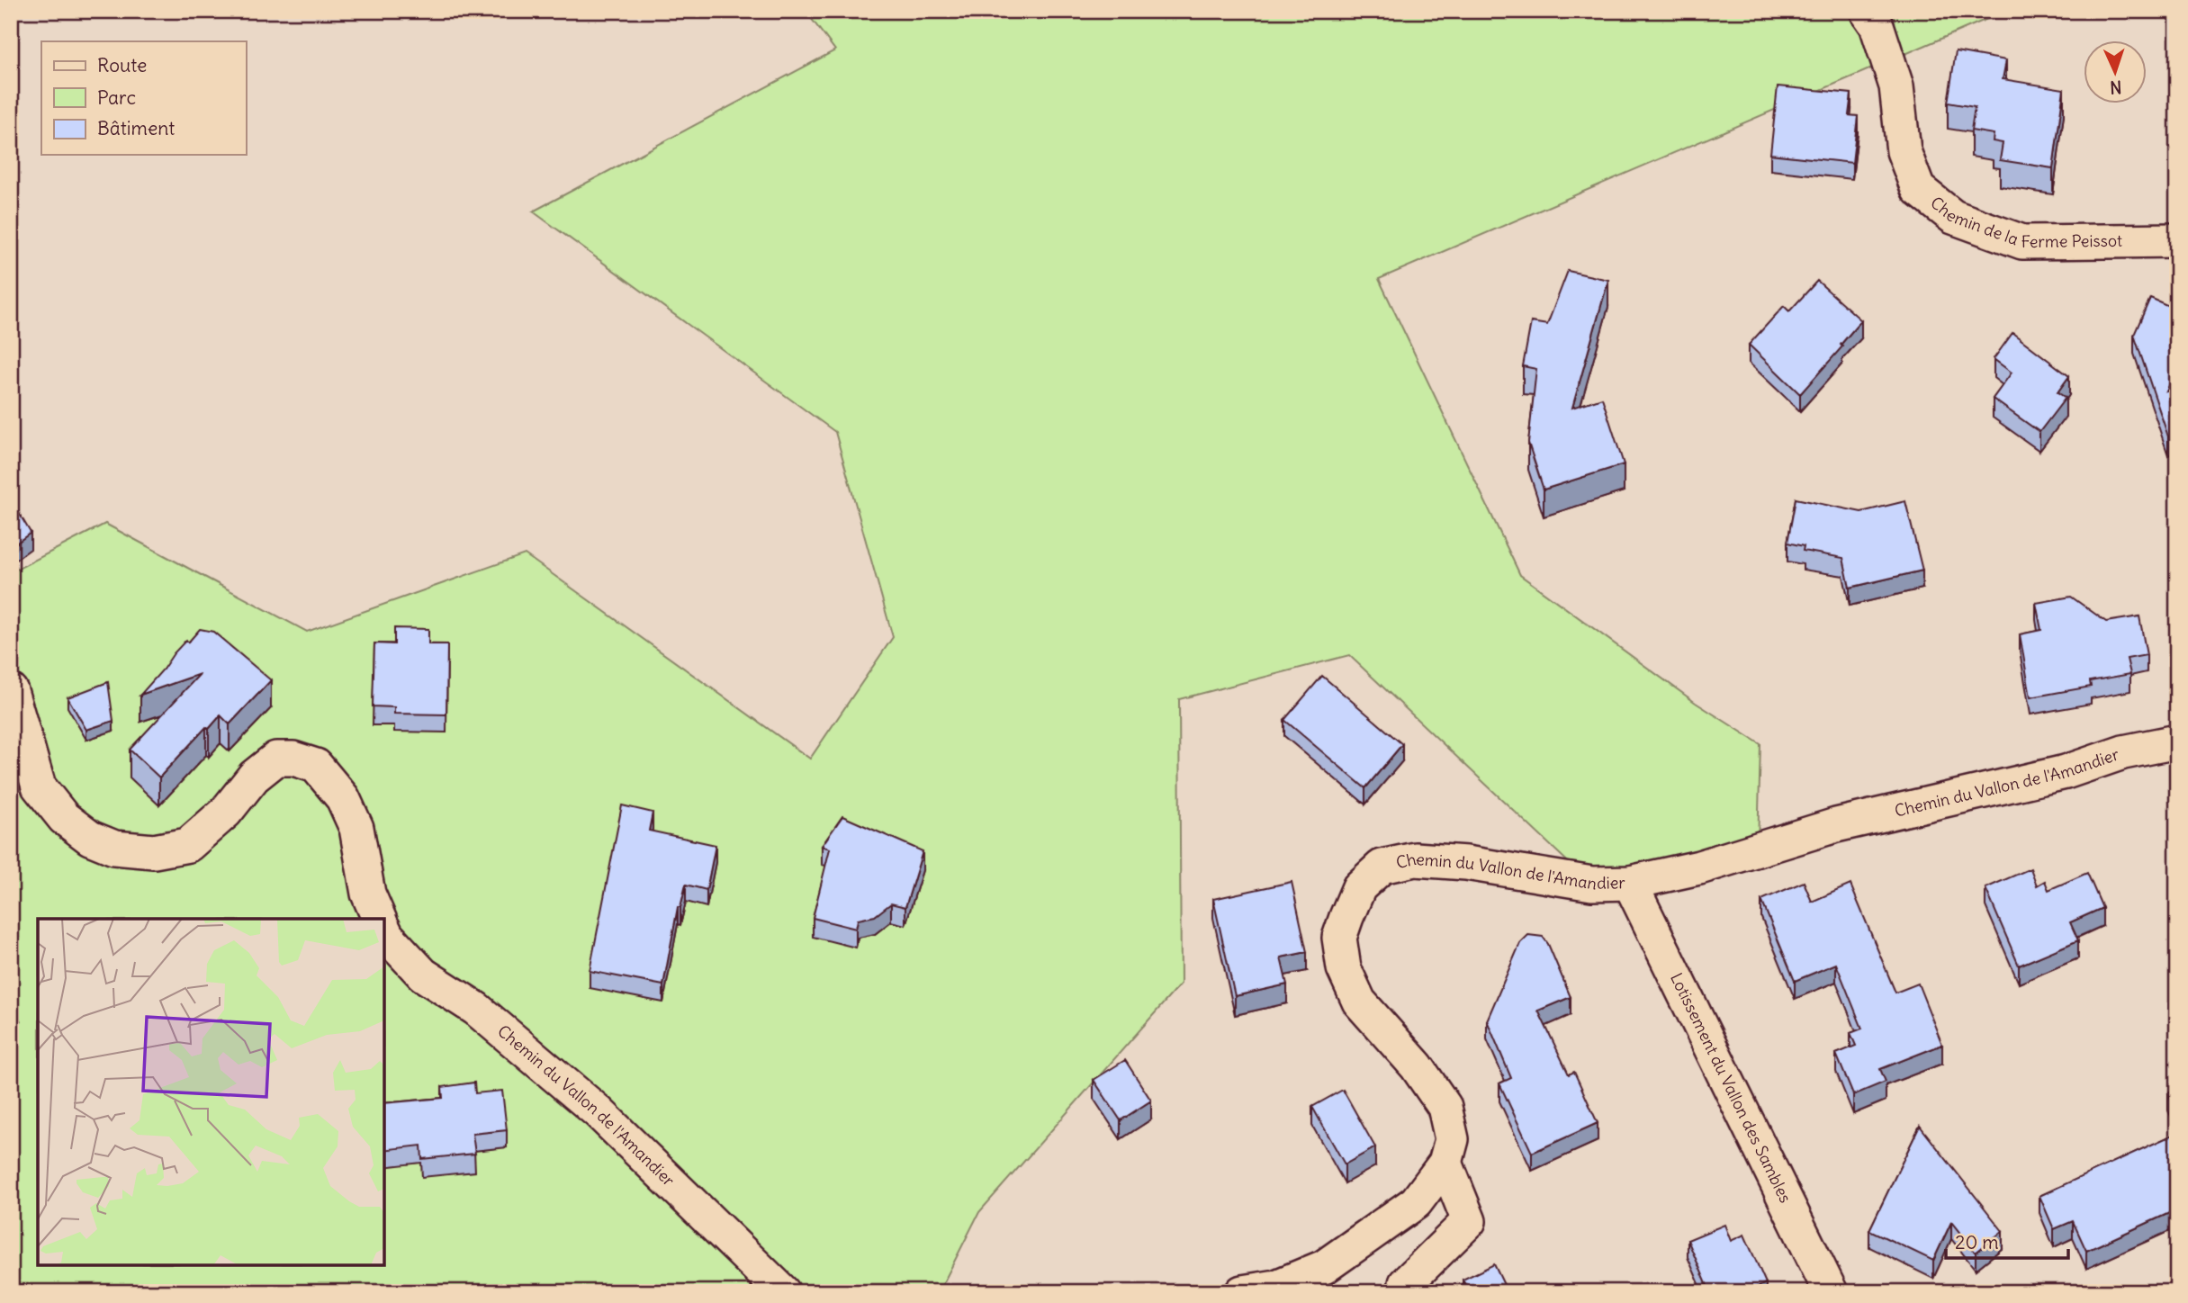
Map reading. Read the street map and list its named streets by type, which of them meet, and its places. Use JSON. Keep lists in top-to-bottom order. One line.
{"streets":{"street":["Chemin de la Ferme Peissot","Chemin du Vallon de l'Amandier","Lotissement du Vallon des Sambles"]},"crossings":[["Chemin du Vallon de l'Amandier","Lotissement du Vallon des Sambles"]],"legend":["Route","Parc","Bâtiment"],"scale_bar":"20 m","north":"bottom"}
